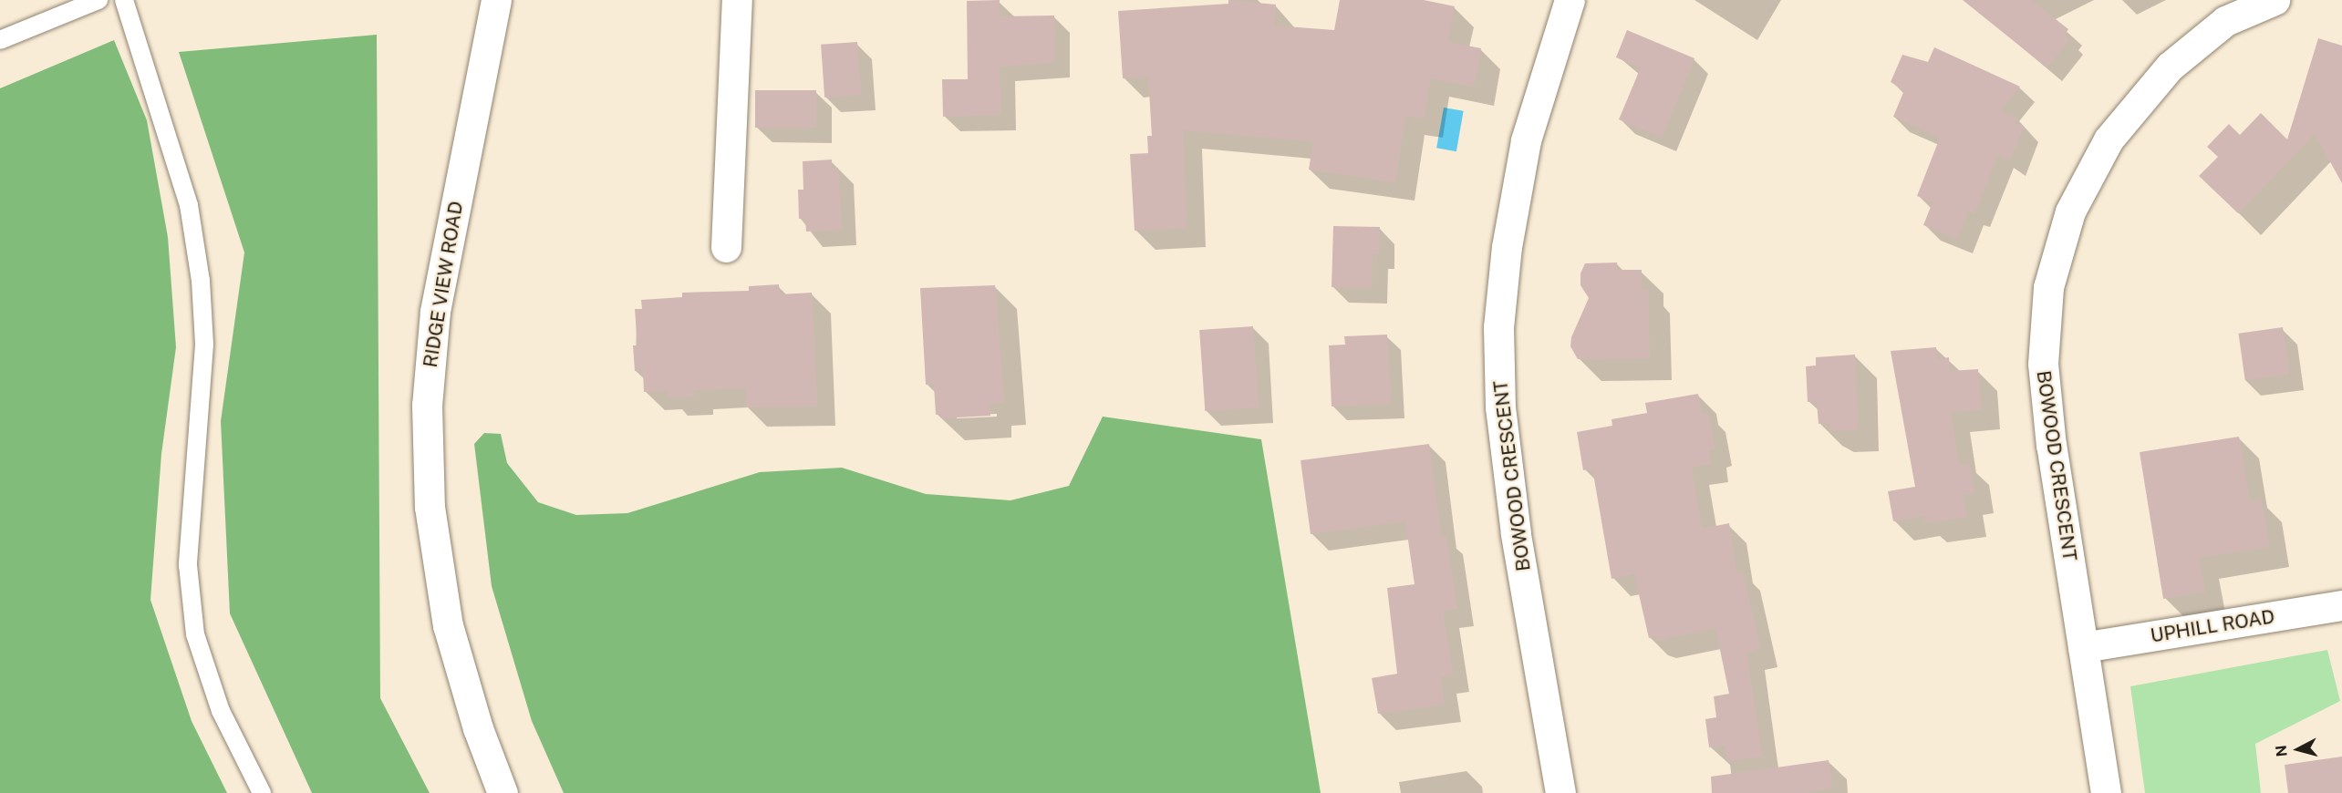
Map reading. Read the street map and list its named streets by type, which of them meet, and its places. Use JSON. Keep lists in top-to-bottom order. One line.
{"streets":{"street":["RIDGE VIEW ROAD","BOWOOD CRESCENT","UPHILL ROAD"]},"crossings":[["BOWOOD CRESCENT","UPHILL ROAD"]],"north":"left"}
